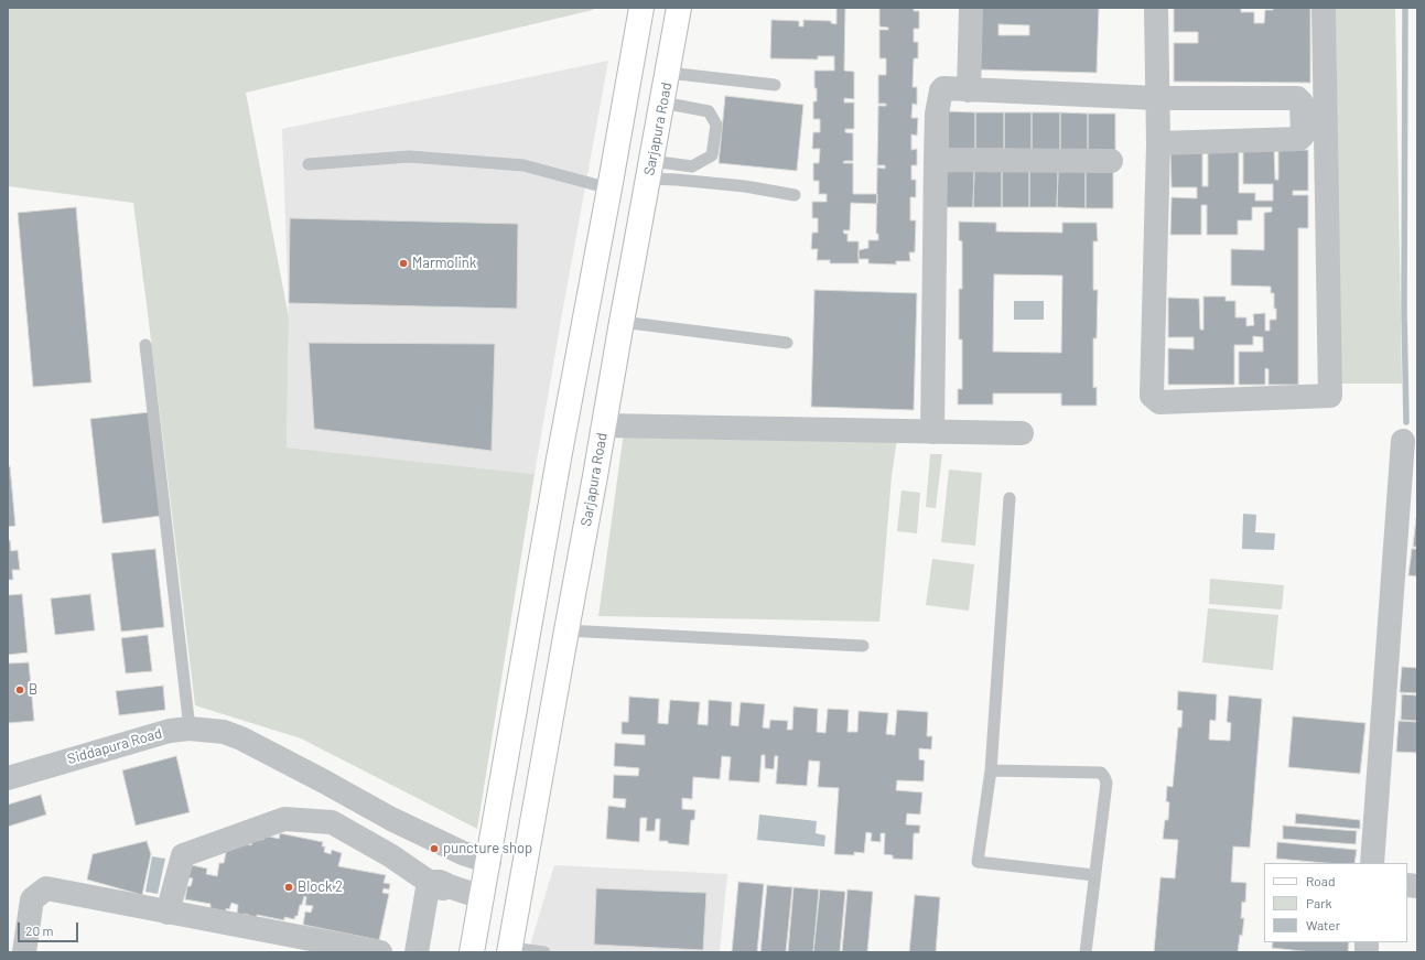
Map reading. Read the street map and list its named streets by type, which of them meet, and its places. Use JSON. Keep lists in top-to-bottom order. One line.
{"streets":{"main road":["Sarjapura Road"],"street":["Siddapura Road"]},"places":["Marmolink","B","puncture shop","Block 2"],"legend":["Road","Park","Water"],"scale_bar":"20 m"}
